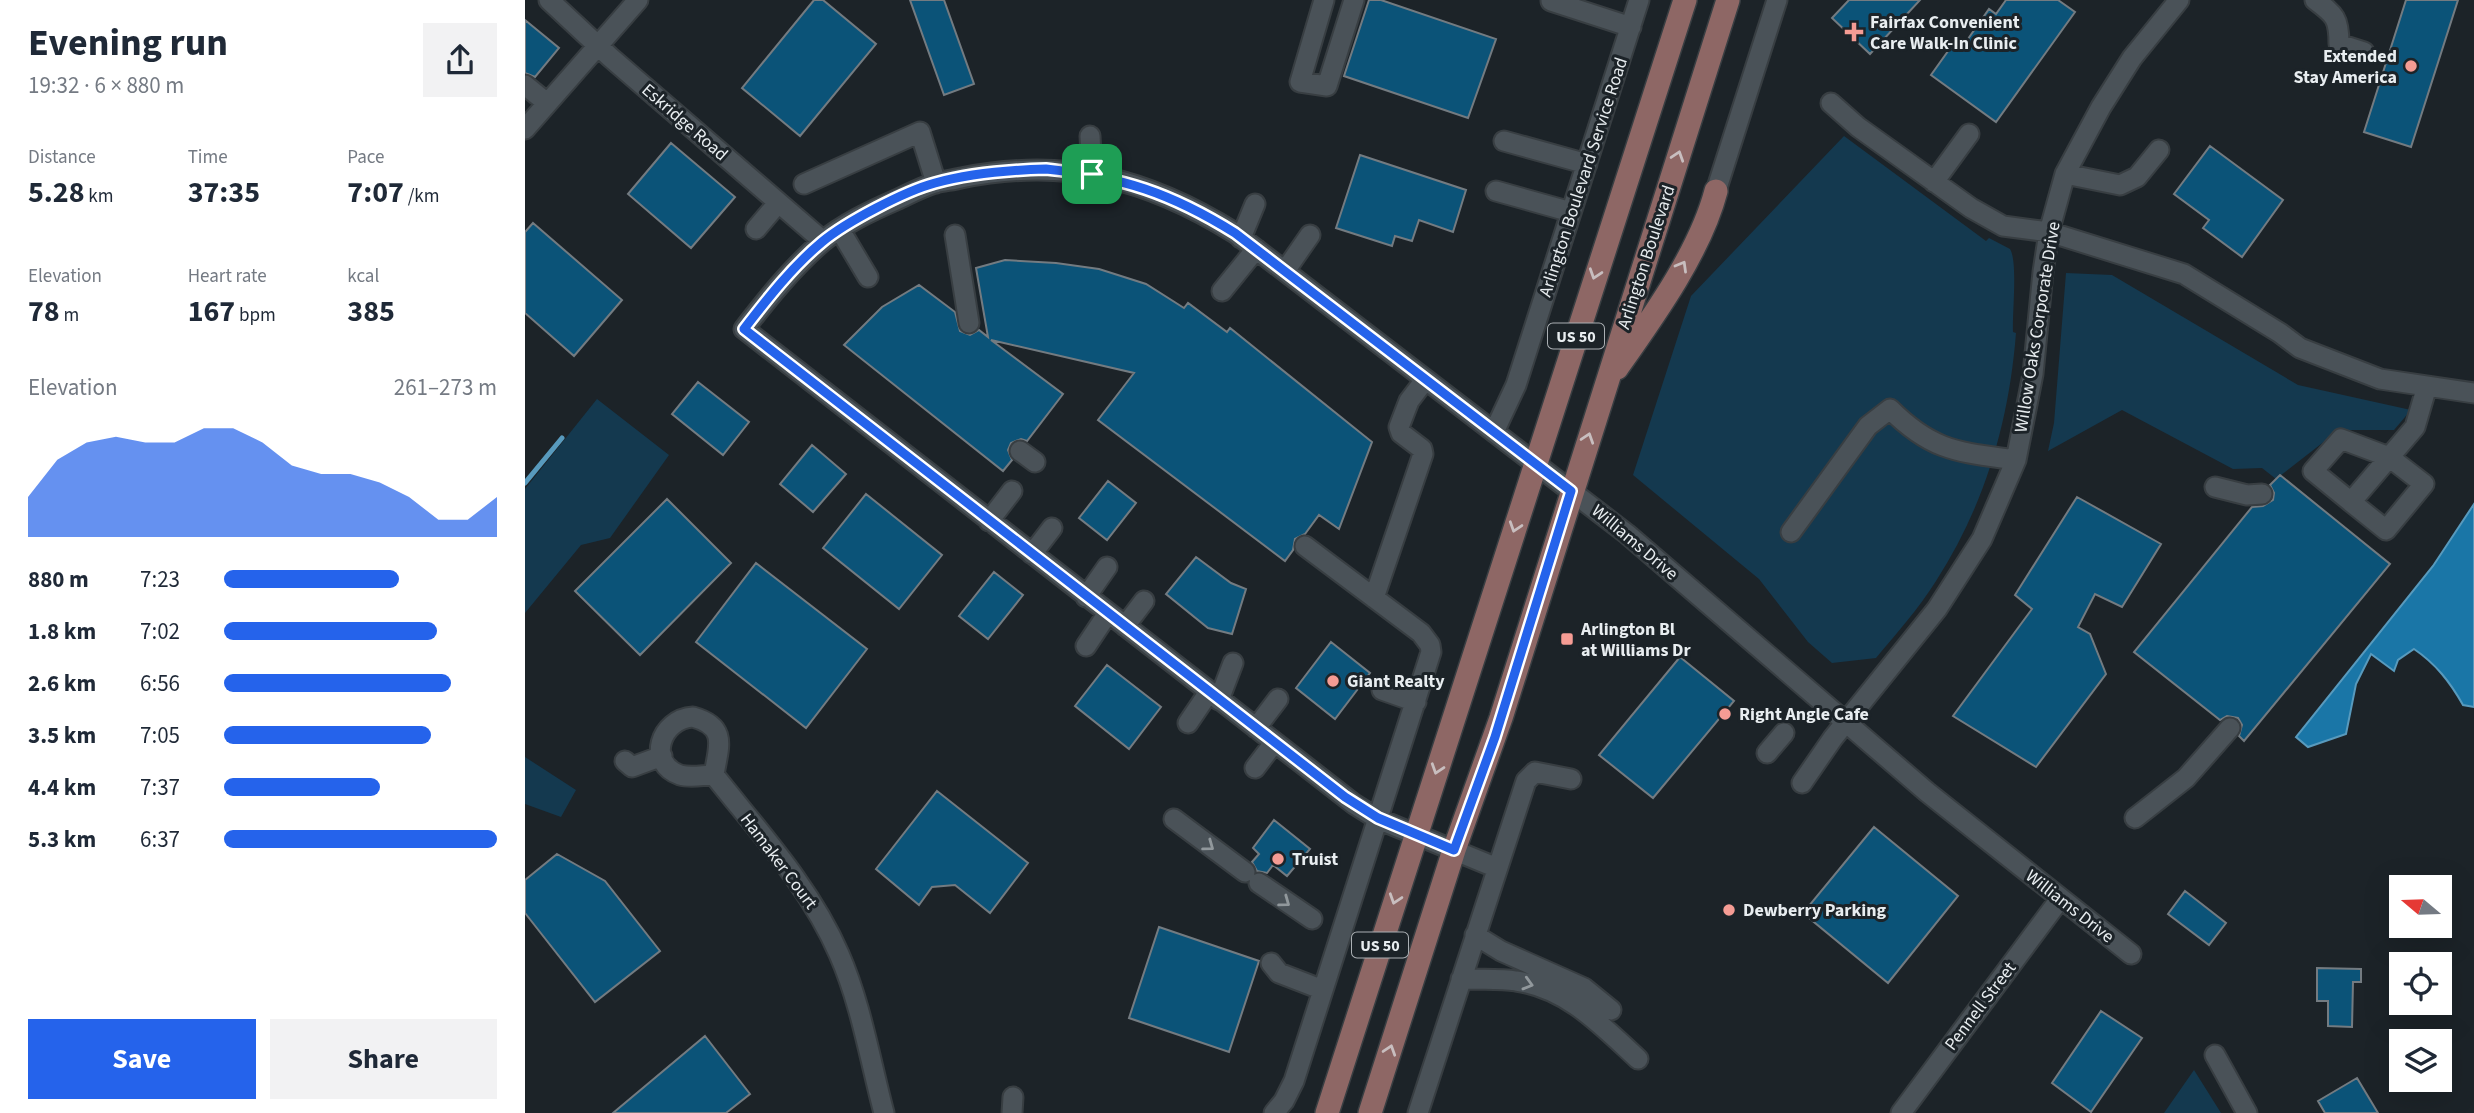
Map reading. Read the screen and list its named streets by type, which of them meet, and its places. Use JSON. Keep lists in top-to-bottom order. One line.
{"streets":{"main road":["Arlington Boulevard","US 50"],"street":["Eskridge Road","Arlington Boulevard Service Road","Willow Oaks Corporate Drive","Williams Drive","Hamaker Court","Pennell Street"]},"crossings":[["Eskridge Road","Williams Drive"],["Arlington Boulevard Service Road","Williams Drive"],["Arlington Boulevard","Williams Drive"],["Willow Oaks Corporate Drive","Williams Drive"],["US 50","Williams Drive"],["Williams Drive","Pennell Street"]],"places":{"health":["Fairfax Convenient Care Walk-In Clinic"],"other":["Extended Stay America","Giant Realty","Right Angle Cafe","Truist","Dewberry Parking"],"transit":["Arlington Bl at Williams Dr"]},"north":"left","page":{"heading":["Evening run","19:32 · 6 × 880 m"],"stats":[["Distance","5.28 km"],["Time","37:35"],["Pace","7:07 /km"],["Elevation","78 m"],["Heart rate","167 bpm"],["kcal","385"]],"chart":["Elevation","261–273 m"],"list":[{"name":"880 m","note":"7:23"},{"name":"1.8 km","note":"7:02"},{"name":"2.6 km","note":"6:56"},{"name":"3.5 km","note":"7:05"},{"name":"4.4 km","note":"7:37"},{"name":"5.3 km","note":"6:37"}],"buttons":["Save","Share"]}}
